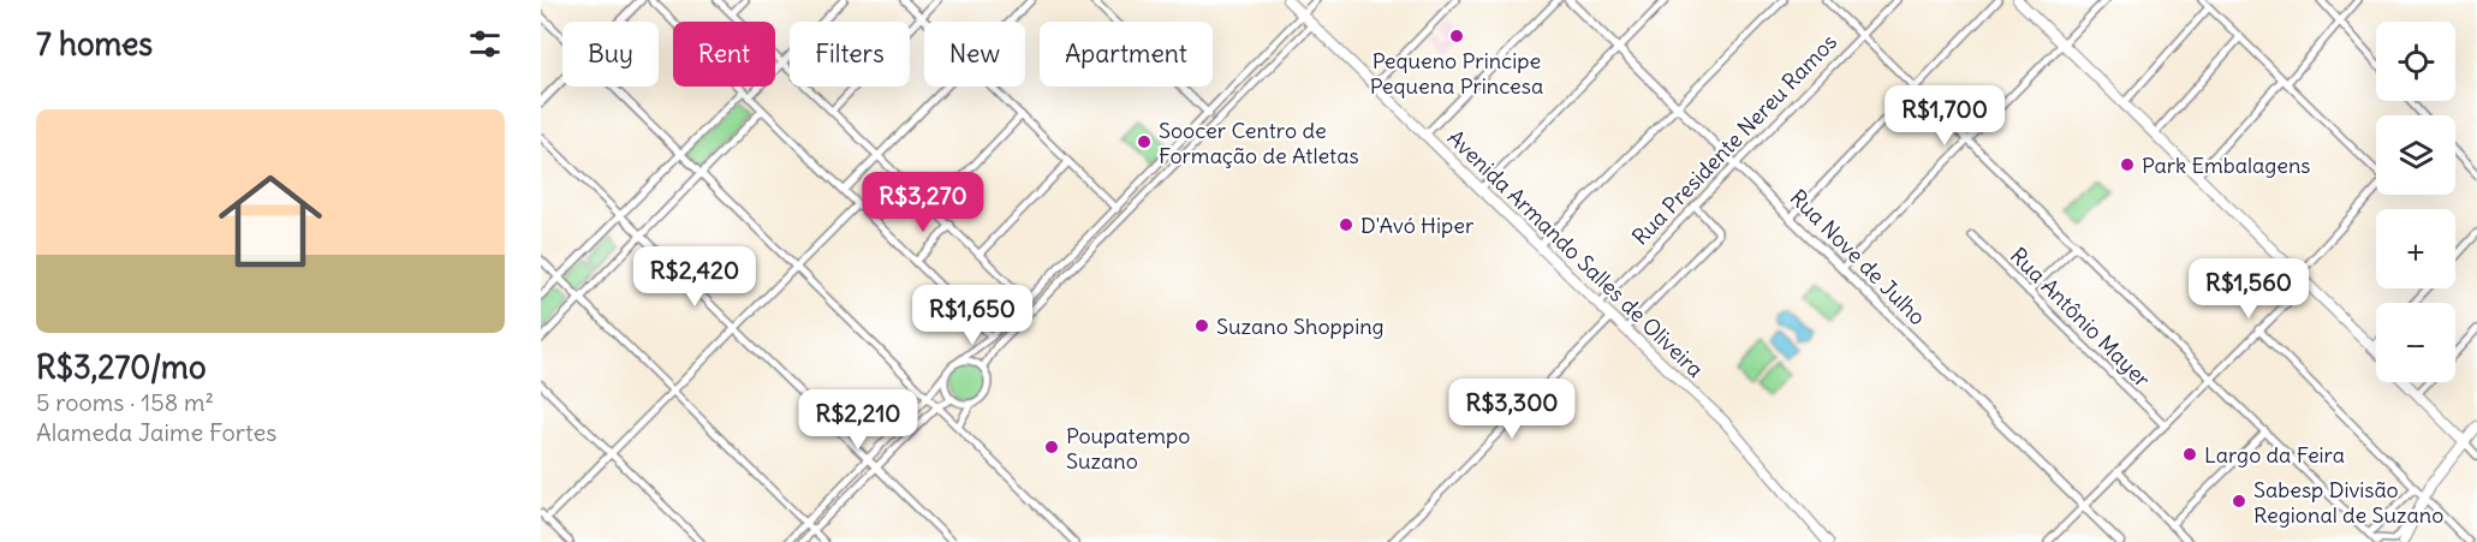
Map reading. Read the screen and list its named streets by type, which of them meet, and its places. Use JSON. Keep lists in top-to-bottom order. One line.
{"streets":{"main road":["Avenida Armando Salles de Oliveira"],"street":["Rua Presidente Nereu Ramos","Rua Nove de Julho","Rua Antônio Mayer"]},"crossings":[["Rua Presidente Nereu Ramos","Avenida Armando Salles de Oliveira"],["Rua Presidente Nereu Ramos","Rua Nove de Julho"]],"places":["Pequeno Principe Pequena Princesa","Soocer Centro de Formação de Atletas","Park Embalagens","D'Avó Hiper","Suzano Shopping","Poupatempo Suzano","Largo da Feira","Sabesp Divisão Regional de Suzano"],"page":{"heading":"7 homes","map_buttons":["+","−"],"chip":["Buy","Rent","Filters","New","Apartment"],"price":["R$1,700","R$3,270","R$2,420","R$1,560","R$1,650","R$3,300","R$2,210"],"list":[{"name":"R$3,270/mo","note":"5 rooms · 158 m² · Alameda Jaime Fortes"}]}}
